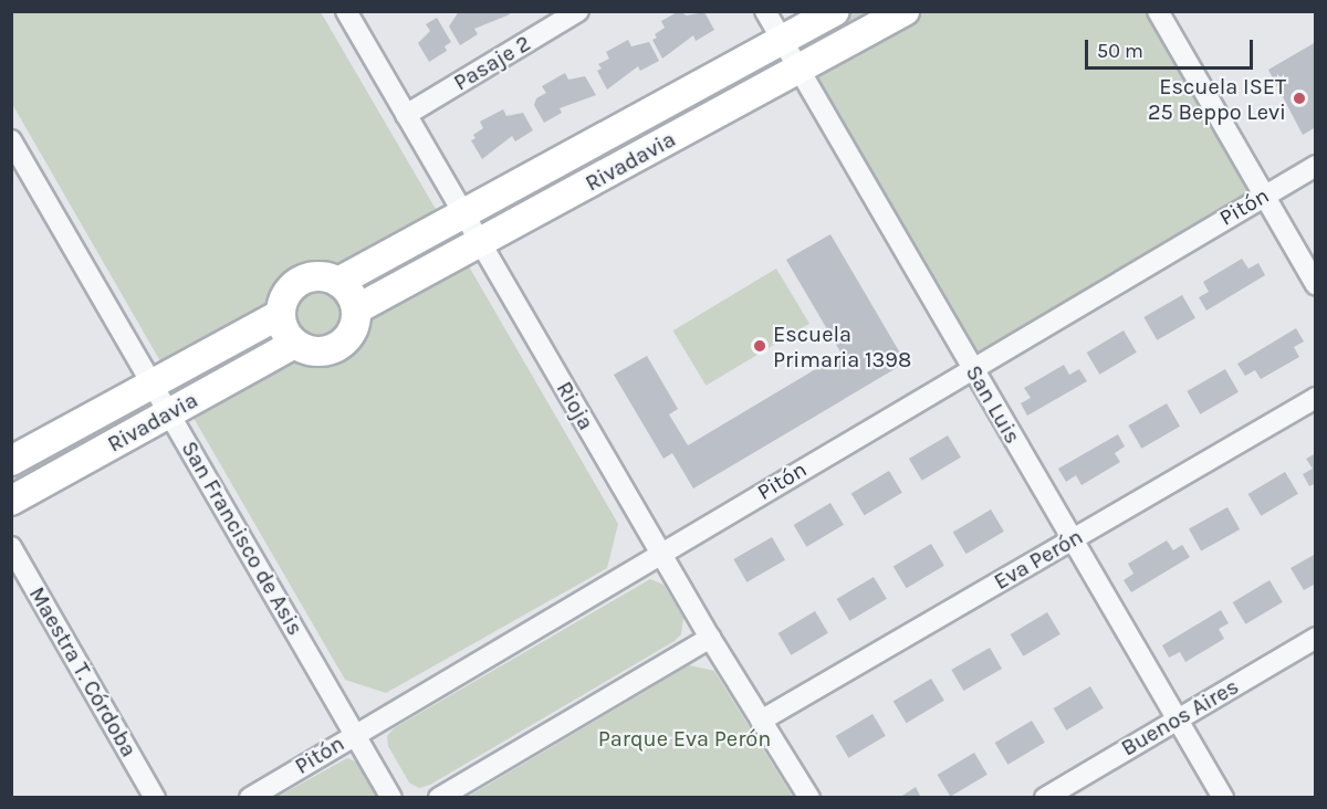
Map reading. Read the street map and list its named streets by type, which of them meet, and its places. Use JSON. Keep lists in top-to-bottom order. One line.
{"streets":{"street":["Pasaje 2","Rivadavia","Pitón","San Luis","Rioja","San Francisco de Asis","Eva Perón","Maestra T. Córdoba","Buenos Aires"]},"crossings":[["Pasaje 2","Rioja"],["Rivadavia","San Luis"],["Rivadavia","Rioja"],["Rivadavia","San Francisco de Asis"],["Pitón","San Luis"],["Pitón","Rioja"],["Pitón","San Francisco de Asis"],["San Luis","Eva Perón"],["San Luis","Buenos Aires"],["Rioja","Eva Perón"]],"parks":["Parque Eva Perón"],"places":["Escuela ISET 25 Beppo Levi","Escuela Primaria 1398"],"scale_bar":"50 m"}
